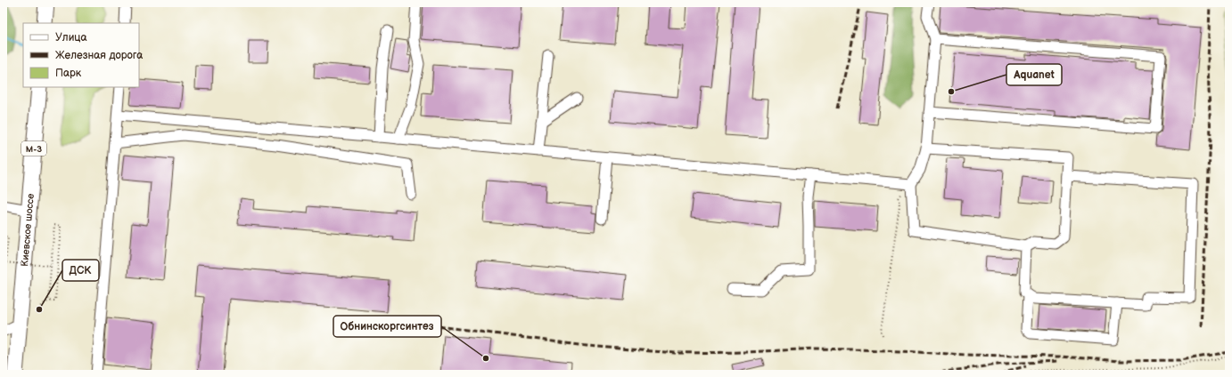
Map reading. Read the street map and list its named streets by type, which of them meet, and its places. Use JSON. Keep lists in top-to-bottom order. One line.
{"streets":{"highway":["М-3","Киевское шоссе"]},"places":["Aquanet","ДСК","Обнинскоргсинтез"],"legend":["Улица","Железная дорога","Парк"]}
